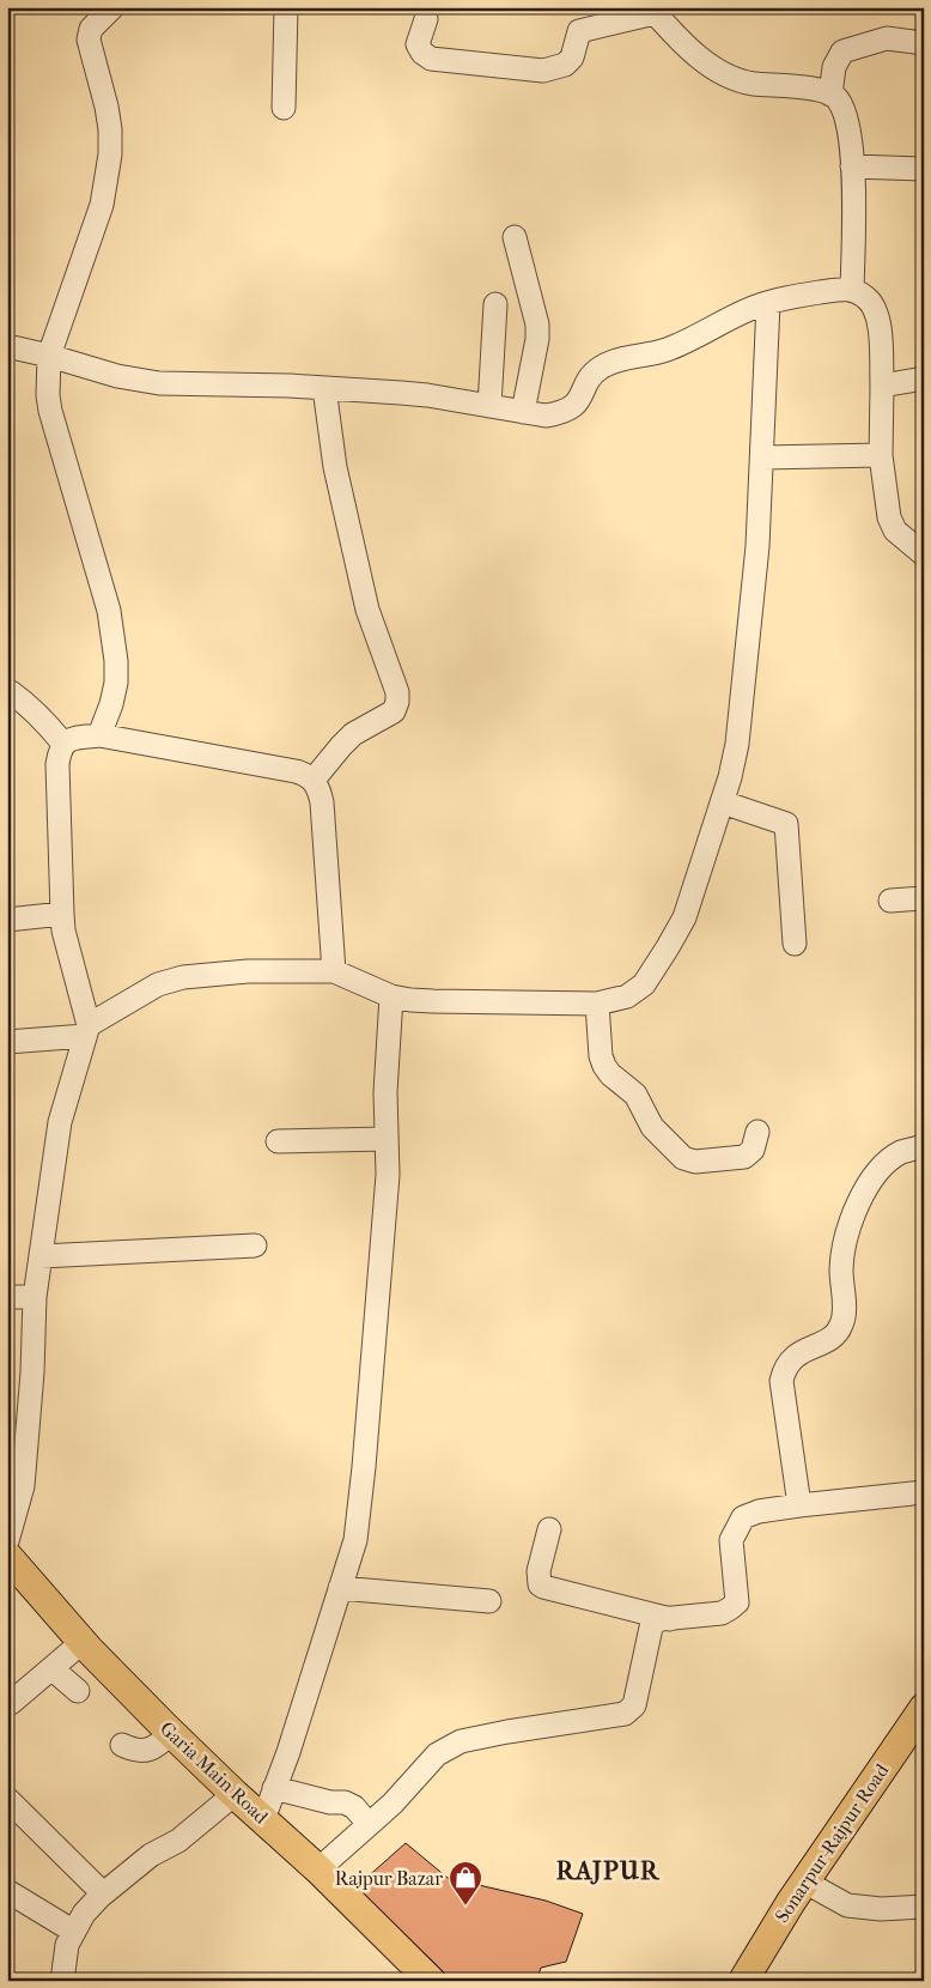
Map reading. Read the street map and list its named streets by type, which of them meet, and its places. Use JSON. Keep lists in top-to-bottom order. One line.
{"streets":{"main road":["Garia Main Road","Sonarpur-Rajpur Road"]},"districts":["RAJPUR"],"places":{"shop":["Rajpur Bazar"]}}
